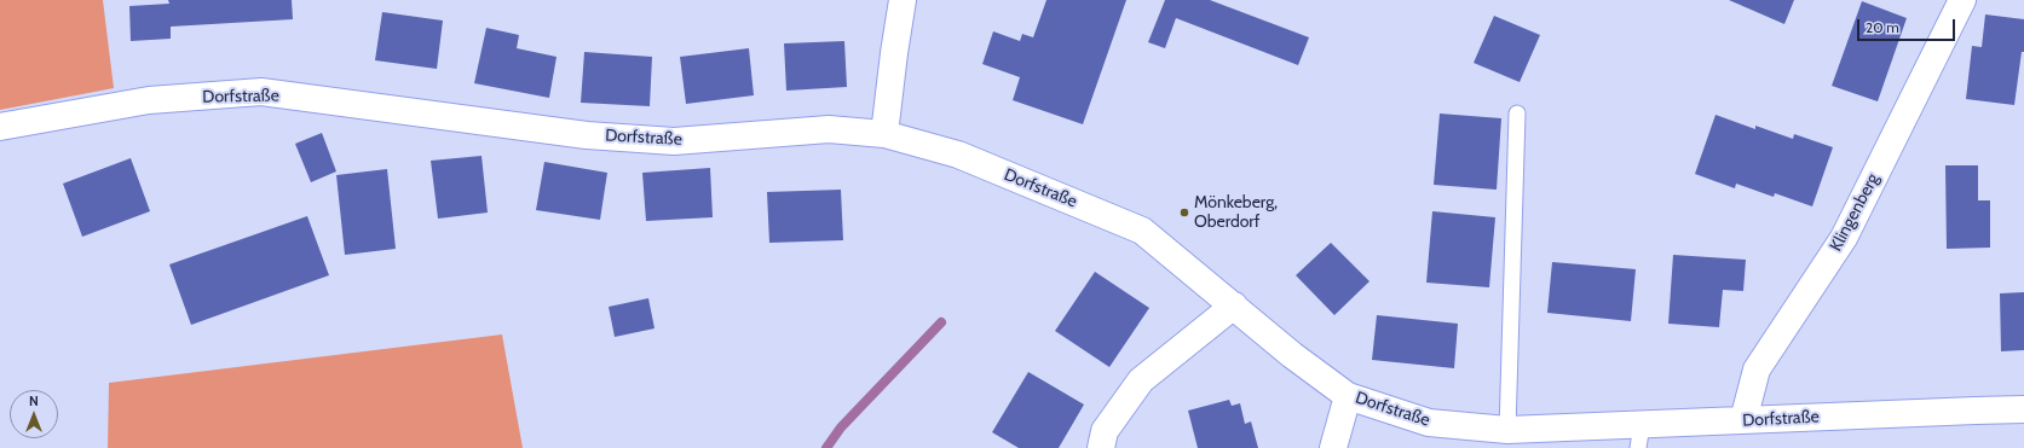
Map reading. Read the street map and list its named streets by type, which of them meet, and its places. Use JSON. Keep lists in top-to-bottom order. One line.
{"streets":{"street":["Dorfstraße","Klingenberg"]},"crossings":[["Dorfstraße","Klingenberg"]],"places":["Mönkeberg, Oberdorf"],"scale_bar":"20 m","north":"top"}
